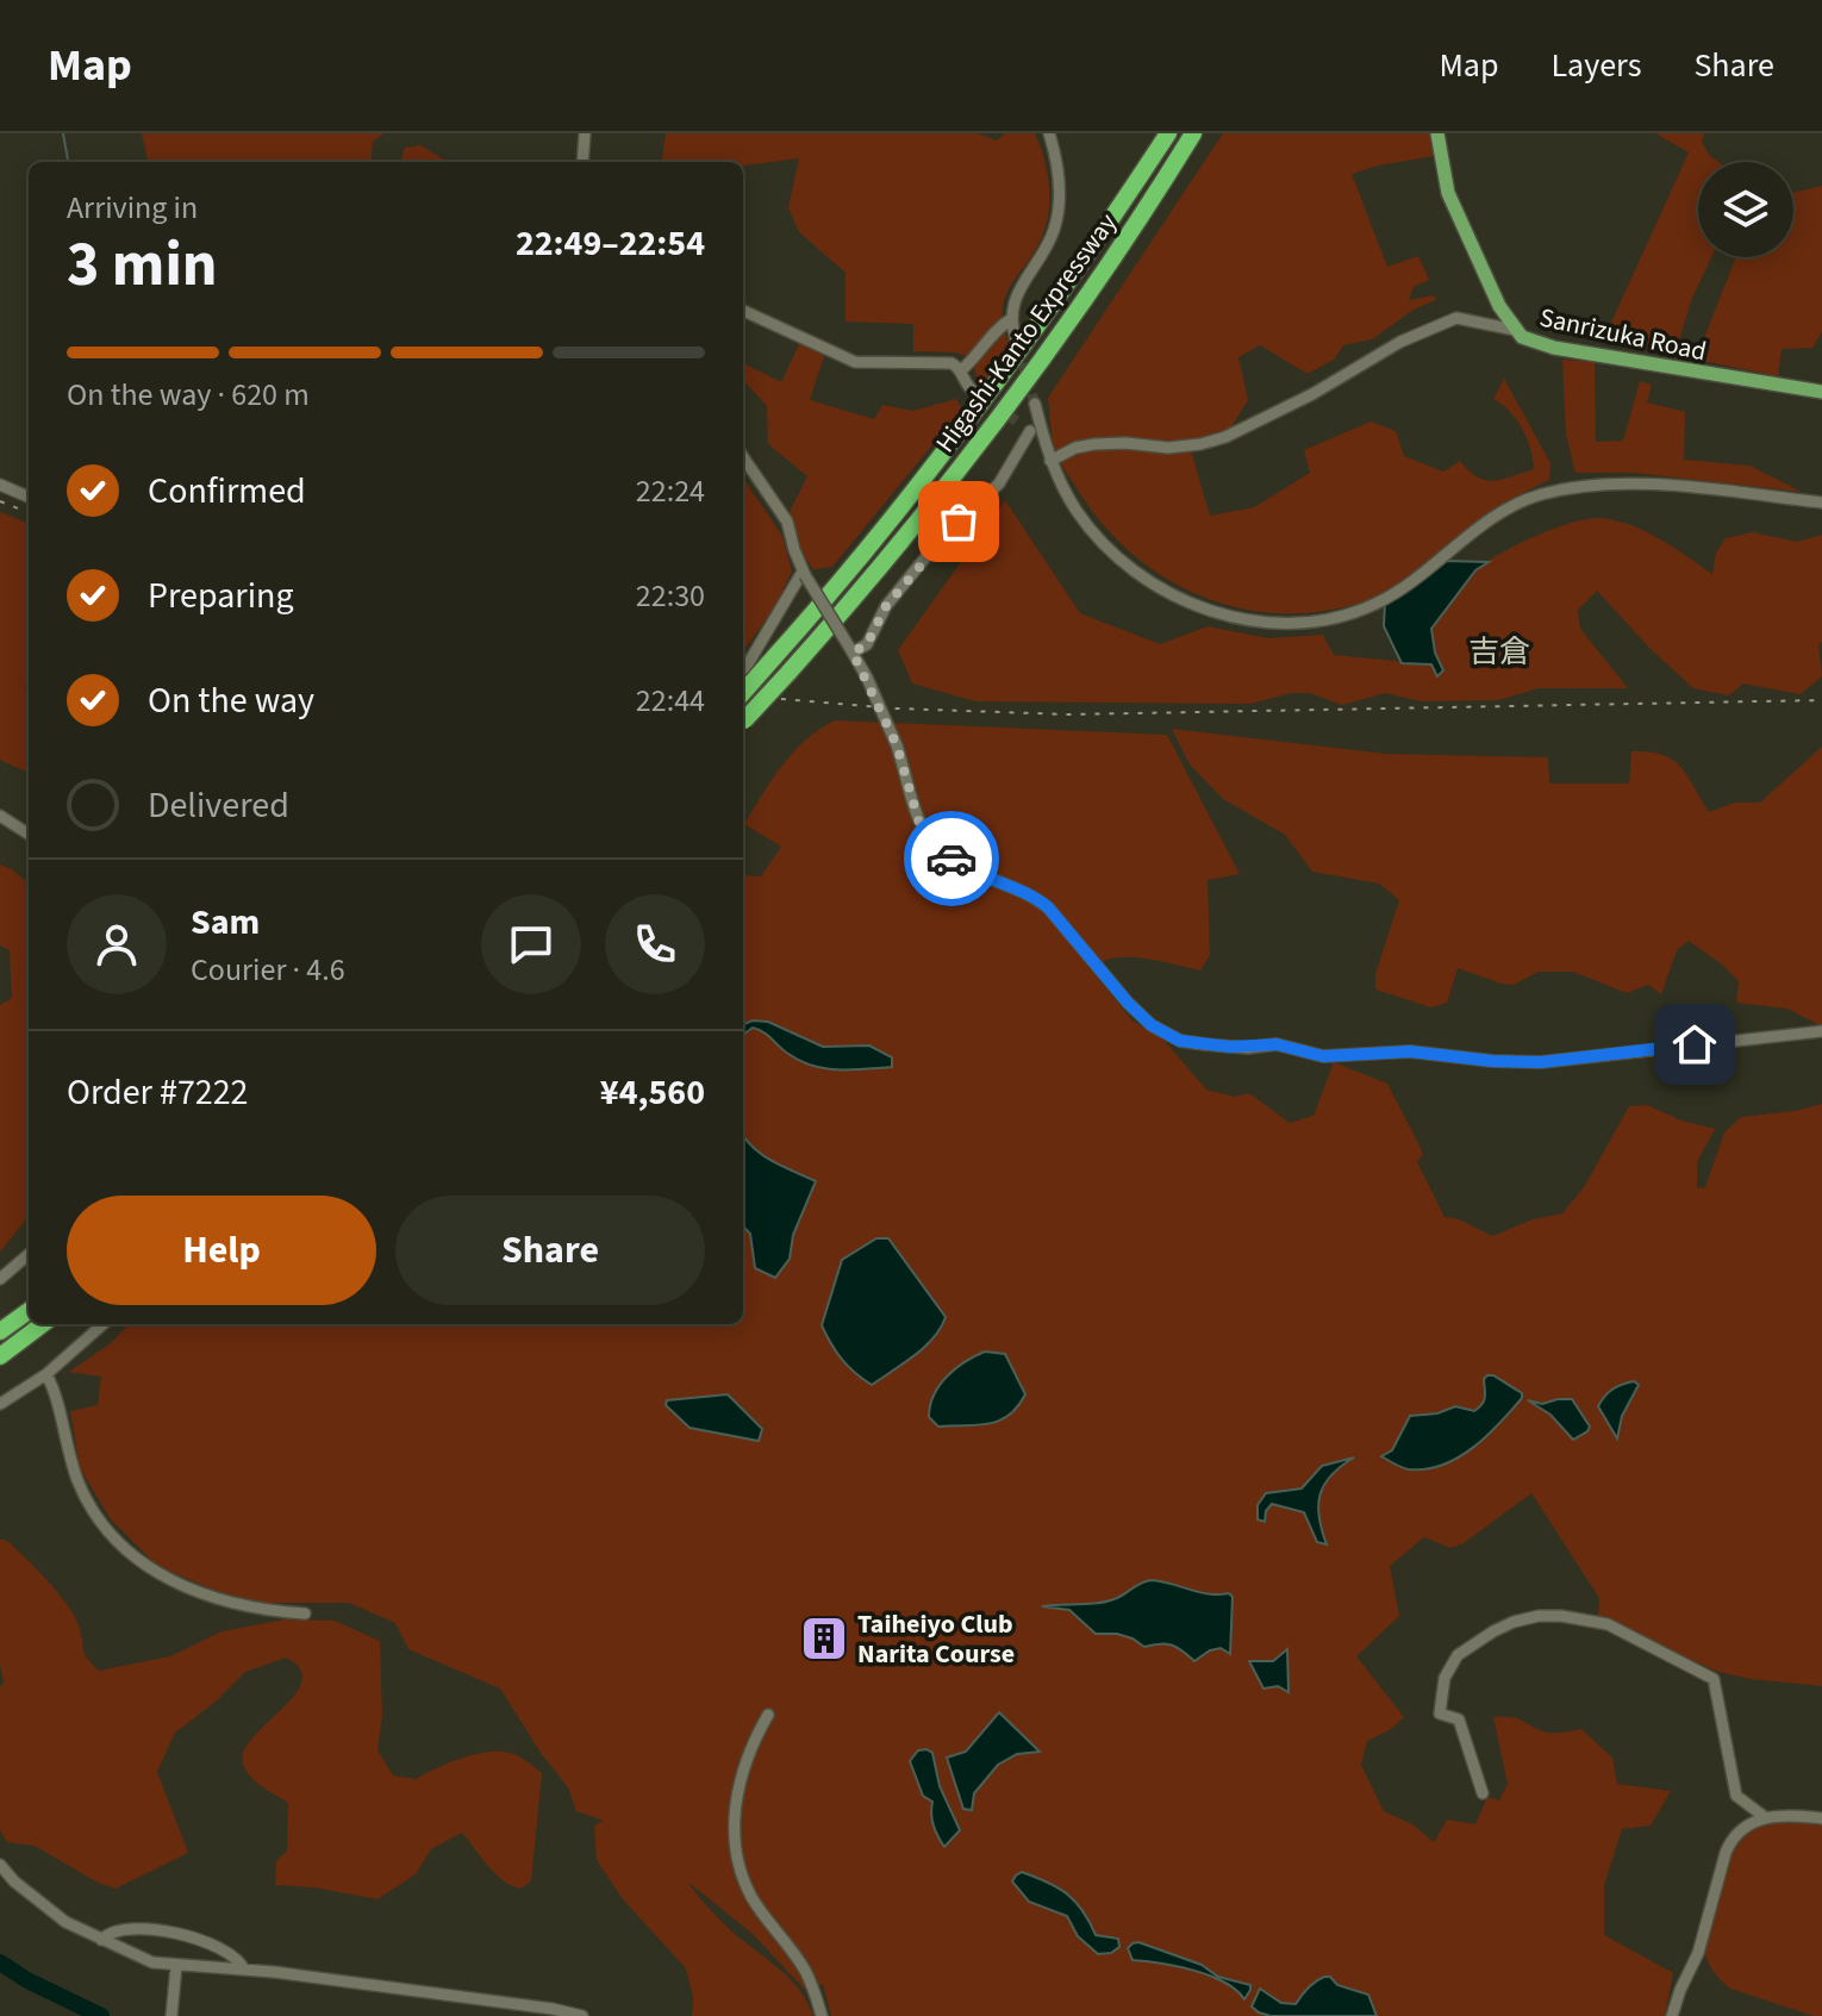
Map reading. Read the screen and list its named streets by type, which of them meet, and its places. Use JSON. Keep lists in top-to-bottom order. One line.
{"streets":{"highway":["Higashi-Kanto Expressway"],"main road":["Sanrizuka Road"]},"districts":["吉倉"],"places":{"building":["Taiheiyo Club Narita Course"]},"page":{"header":"Map","nav":["Map","Layers","Share"],"heading":["3 min","Arriving in","22:49–22:54"],"panel":["Sam","Courier · 4.6","Order #7222","¥4,560"],"bar":"On the way · 620 m","list":[["Confirmed","22:24"],["Preparing","22:30"],["On the way","22:44"],"Delivered"],"buttons":["Help","Share"]}}
